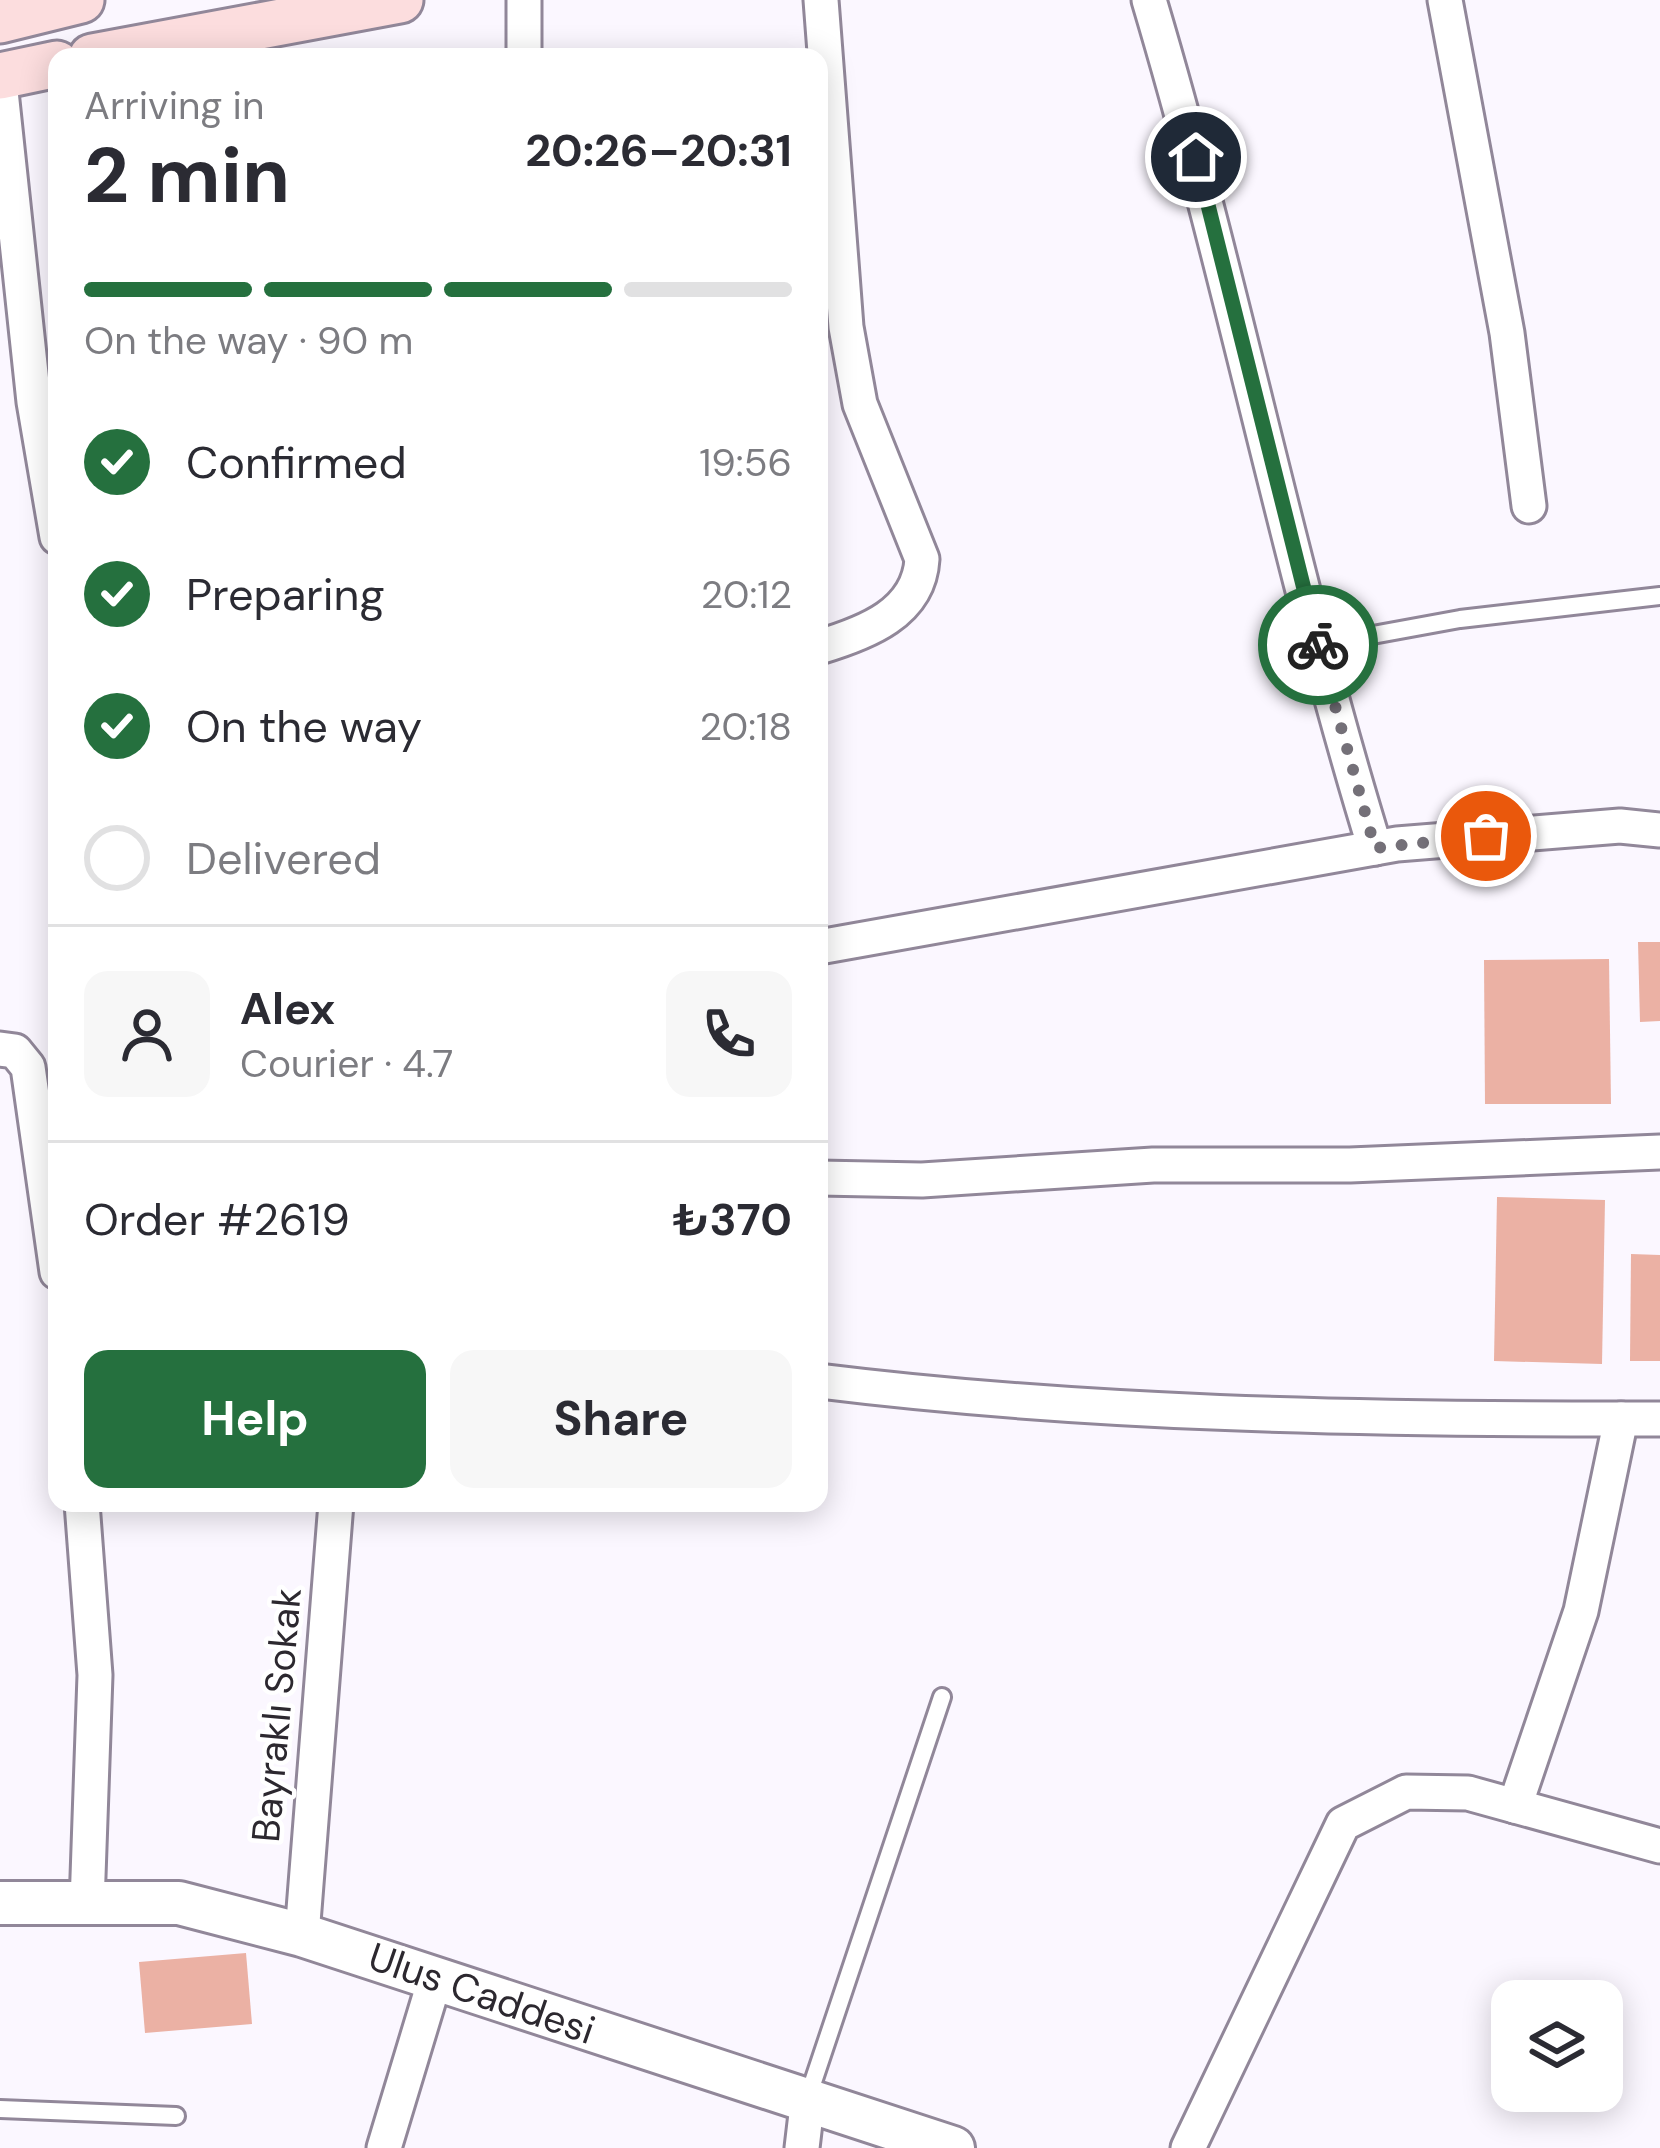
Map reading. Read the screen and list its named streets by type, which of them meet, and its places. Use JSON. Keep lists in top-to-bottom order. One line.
{"streets":{"street":["Bayraklı Sokak","Ulus Caddesi"]},"crossings":[["Bayraklı Sokak","Ulus Caddesi"]],"page":{"heading":["2 min","Arriving in","20:26–20:31"],"panel":["Alex","Courier · 4.7","Order #2619","₺370"],"bar":"On the way · 90 m","list":[["Confirmed","19:56"],["Preparing","20:12"],["On the way","20:18"],"Delivered"],"buttons":["Help","Share"]}}
